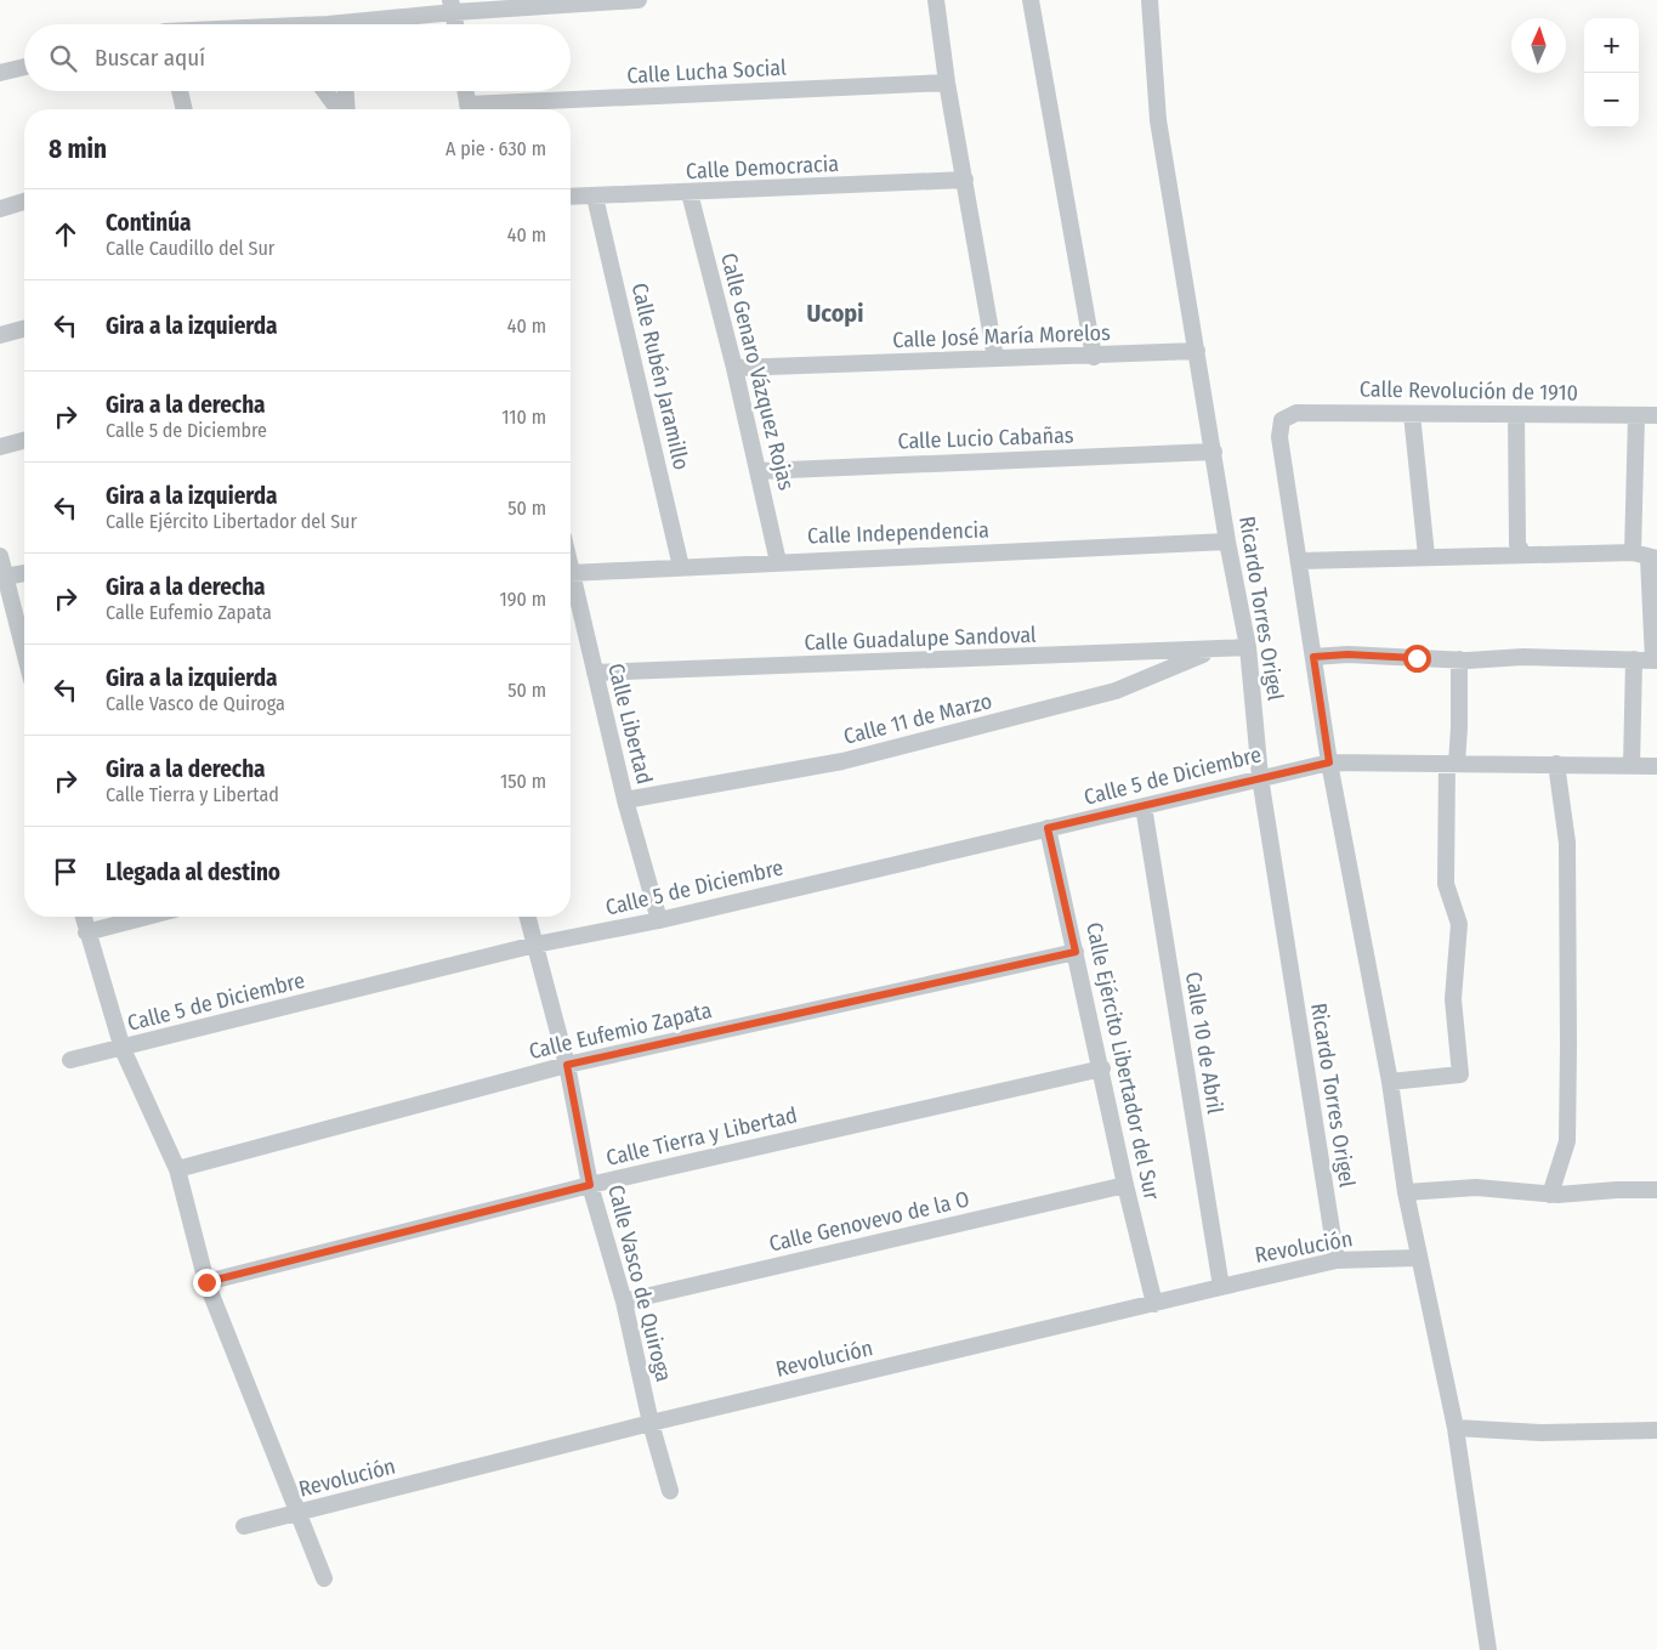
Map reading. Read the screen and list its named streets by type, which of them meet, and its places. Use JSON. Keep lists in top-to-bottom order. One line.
{"streets":{"street":["Calle Lucha Social","Calle Democracia","Calle José María Morelos","Calle Genaro Vázquez Rojas","Calle Rubén Jaramillo","Calle Revolución de 1910","Calle Lucio Cabañas","Calle Independencia","Ricardo Torres Origel","Calle Guadalupe Sandoval","Calle 11 de Marzo","Calle Libertad","Calle 5 de Diciembre","Calle Eufemio Zapata","Calle 10 de Abril","Calle Ejército Libertador del Sur","Calle Tierra y Libertad","Calle Genovevo de la O","Revolución","Calle Vasco de Quiroga"]},"crossings":[["Calle Democracia","Calle Genaro Vázquez Rojas"],["Calle Democracia","Calle Rubén Jaramillo"],["Calle José María Morelos","Calle Genaro Vázquez Rojas"],["Calle José María Morelos","Ricardo Torres Origel"],["Calle Genaro Vázquez Rojas","Calle Lucio Cabañas"],["Calle Genaro Vázquez Rojas","Calle Independencia"],["Calle Rubén Jaramillo","Calle Independencia"],["Calle Lucio Cabañas","Ricardo Torres Origel"],["Calle Independencia","Ricardo Torres Origel"],["Calle Independencia","Calle Libertad"],["Ricardo Torres Origel","Calle Guadalupe Sandoval"],["Ricardo Torres Origel","Calle 5 de Diciembre"],["Ricardo Torres Origel","Revolución"],["Calle Guadalupe Sandoval","Calle 11 de Marzo"],["Calle Guadalupe Sandoval","Calle Libertad"],["Calle 11 de Marzo","Calle Libertad"],["Calle Libertad","Calle 5 de Diciembre"],["Calle 5 de Diciembre","Calle 10 de Abril"],["Calle 5 de Diciembre","Calle Ejército Libertador del Sur"],["Calle 5 de Diciembre","Calle Vasco de Quiroga"],["Calle Eufemio Zapata","Calle Ejército Libertador del Sur"],["Calle Eufemio Zapata","Calle Vasco de Quiroga"],["Calle 10 de Abril","Revolución"],["Calle Ejército Libertador del Sur","Calle Tierra y Libertad"],["Calle Ejército Libertador del Sur","Calle Genovevo de la O"],["Calle Ejército Libertador del Sur","Revolución"],["Calle Tierra y Libertad","Calle Vasco de Quiroga"],["Calle Genovevo de la O","Calle Vasco de Quiroga"],["Revolución","Calle Vasco de Quiroga"]],"districts":["Ucopi"],"north":"top","page":{"map_buttons":["+","−"],"search":"Buscar aquí","heading":["8 min","A pie · 630 m"],"list":[["Continúa","Calle Caudillo del Sur","40 m"],["Gira a la izquierda","40 m"],["Gira a la derecha","Calle 5 de Diciembre","110 m"],["Gira a la izquierda","Calle Ejército Libertador del Sur","50 m"],["Gira a la derecha","Calle Eufemio Zapata","190 m"],["Gira a la izquierda","Calle Vasco de Quiroga","50 m"],["Gira a la derecha","Calle Tierra y Libertad","150 m"],"Llegada al destino"]}}
